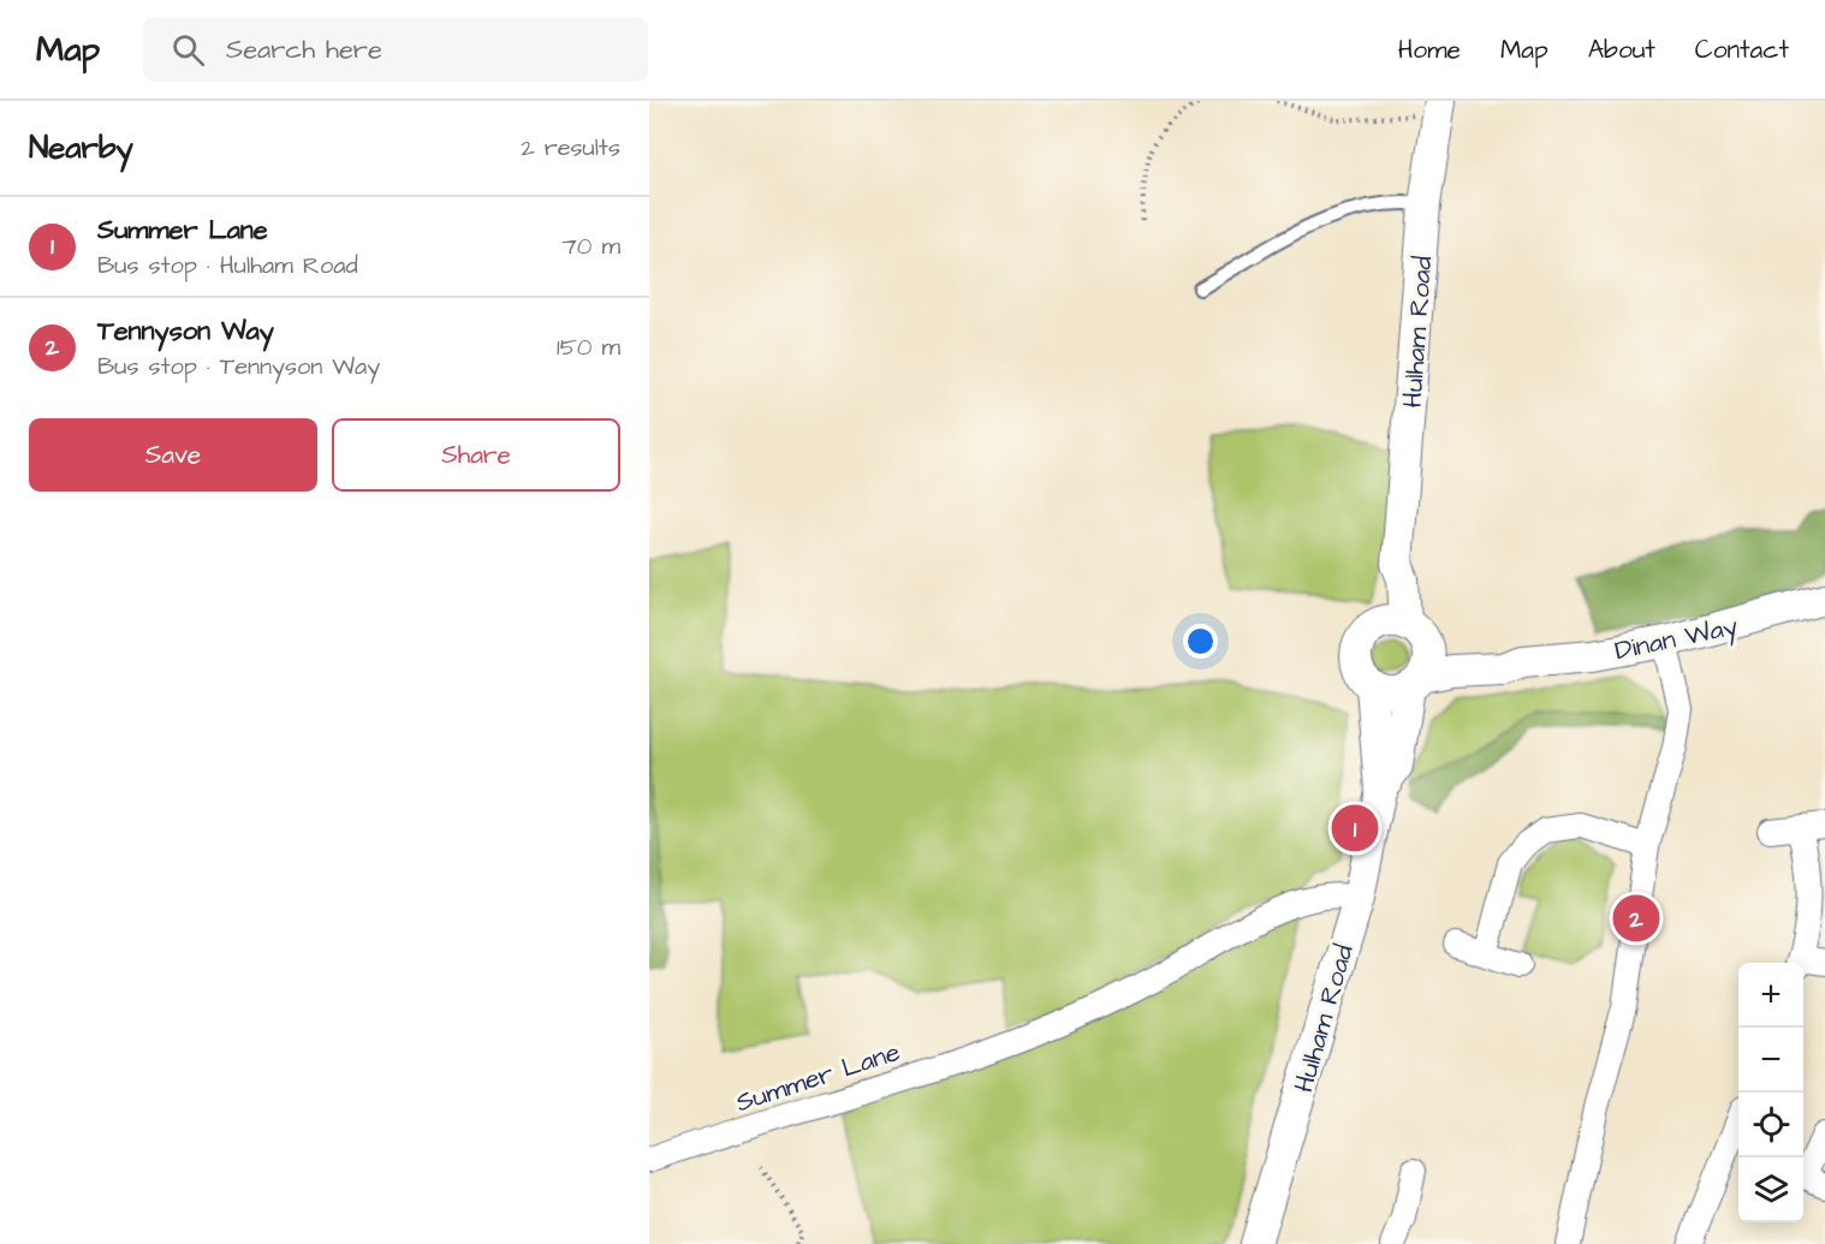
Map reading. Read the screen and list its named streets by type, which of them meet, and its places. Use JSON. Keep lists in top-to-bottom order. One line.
{"streets":{"street":["Hulham Road","Dinan Way","Summer Lane"]},"crossings":[["Hulham Road","Dinan Way"],["Hulham Road","Summer Lane"]],"page":{"header":"Map","search":"Search here","nav":["Home","Map","About","Contact"],"heading":["Nearby","2 results"],"list":[{"mark":"1","name":"Summer Lane","note":"Bus stop · Hulham Road","value":"70 m"},{"mark":"2","name":"Tennyson Way","note":"Bus stop · Tennyson Way","value":"150 m"}],"buttons":["Save","Share"],"pins":["1","2"],"map_buttons":["+","−"]}}
